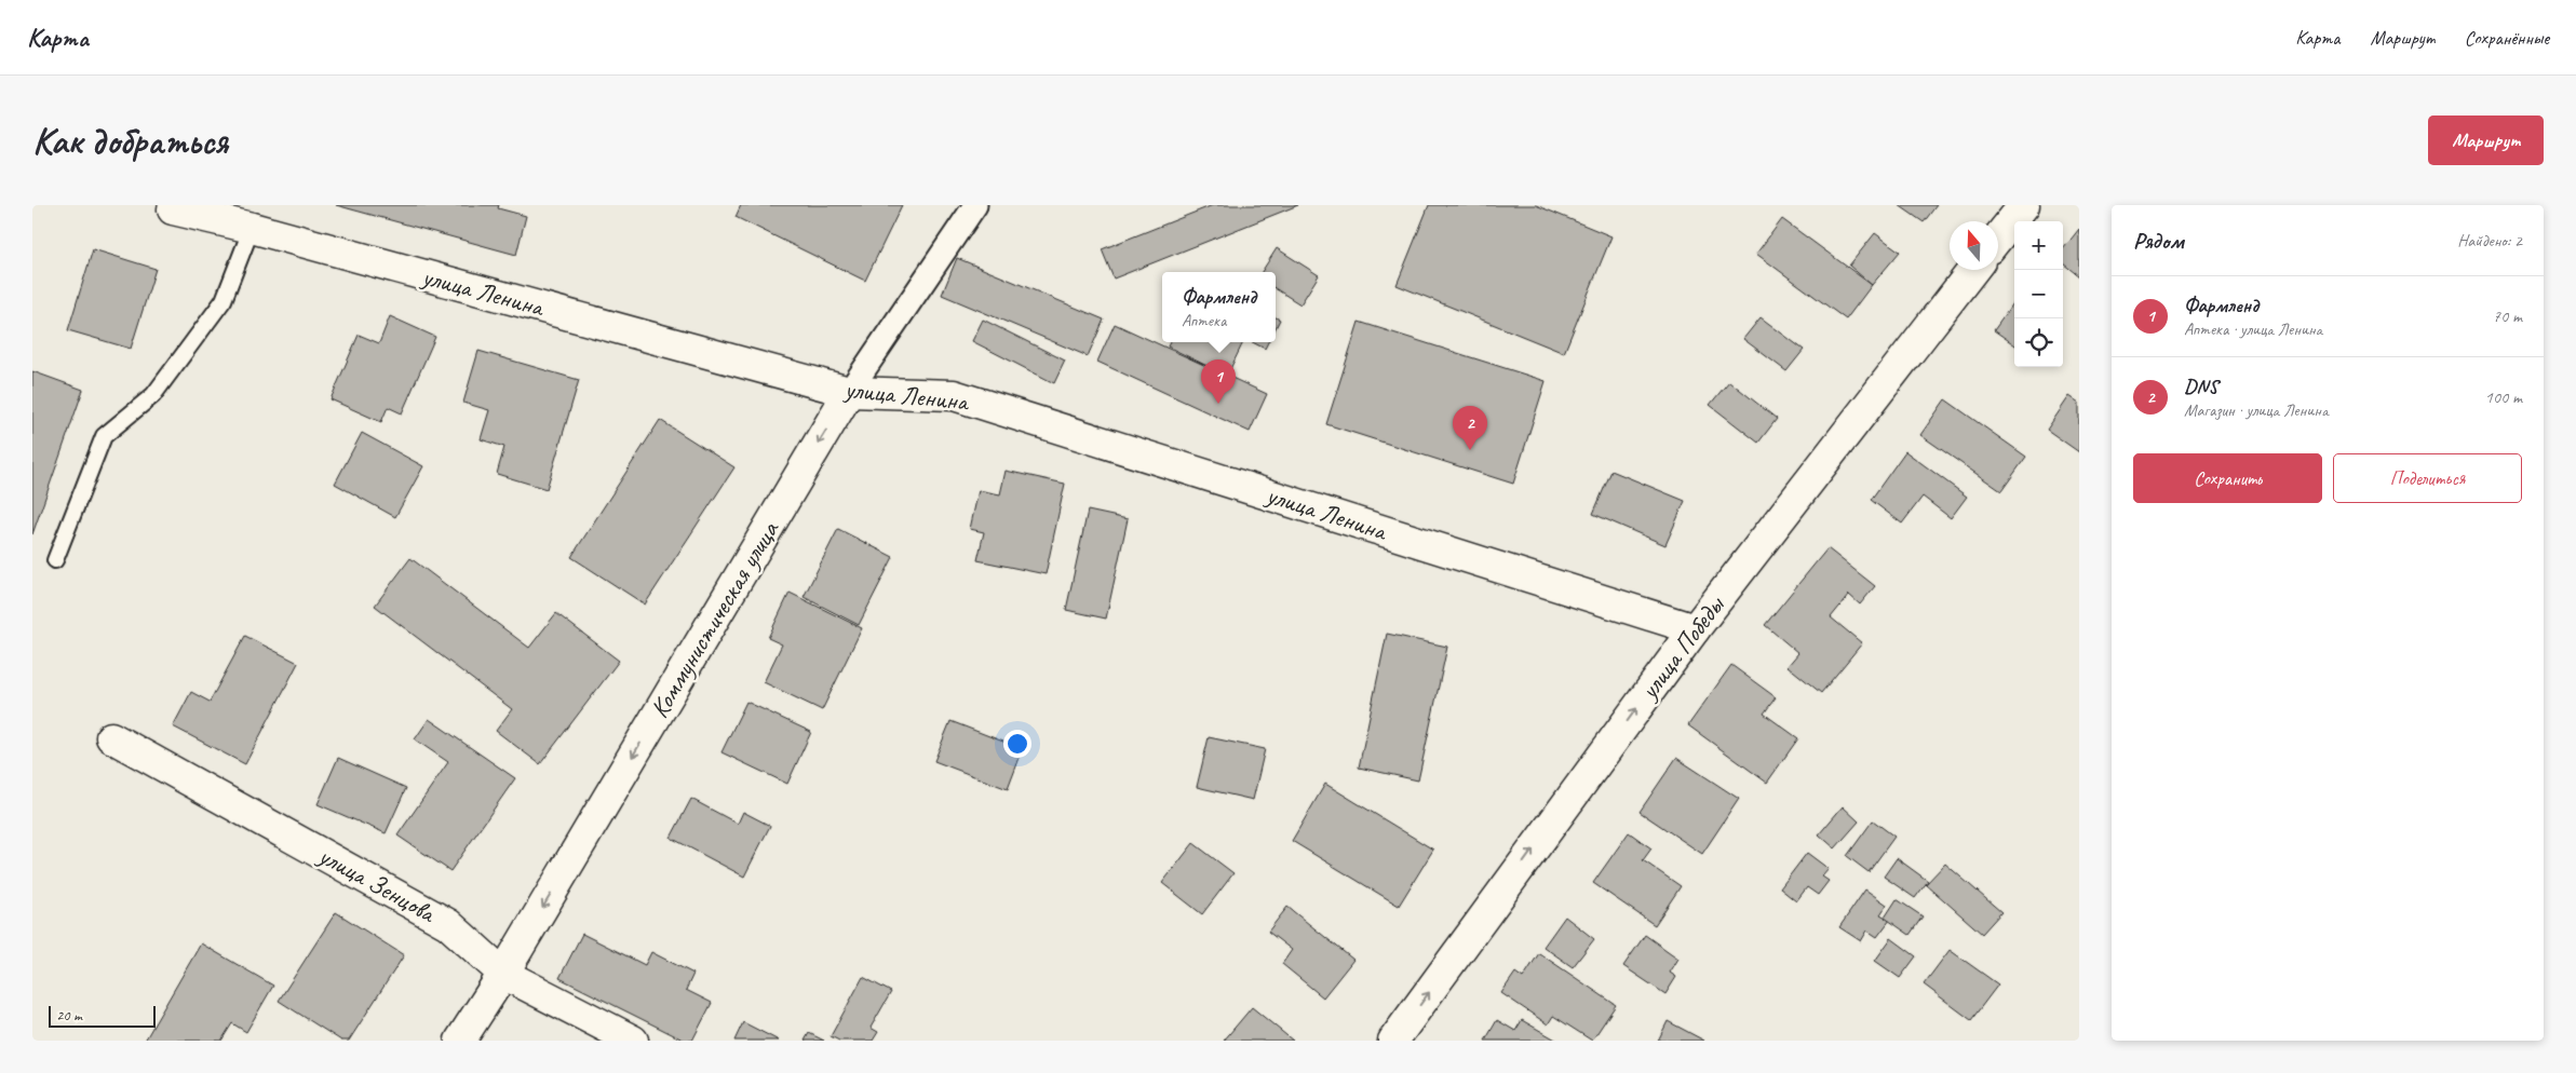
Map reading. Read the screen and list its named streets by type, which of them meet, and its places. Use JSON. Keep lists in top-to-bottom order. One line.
{"streets":{"street":["улица Ленина","Коммунистическая улица","улица Победы","улица Зенцова"]},"crossings":[["улица Ленина","Коммунистическая улица"],["улица Ленина","улица Победы"],["Коммунистическая улица","улица Зенцова"]],"one_way":["Коммунистическая улица","улица Победы"],"scale_bar":"20 m","north":"top","page":{"header":"Карта","nav":["Карта","Маршрут","Сохранённые"],"buttons":["Маршрут",["Сохранить","Поделиться"]],"title":"Как добраться","heading":["Рядом","Найдено: 2"],"map_buttons":["+","−"],"popup":["Фармленд","Аптека"],"list":[{"mark":"1","name":"Фармленд","note":"Аптека · улица Ленина","value":"70 m"},{"mark":"2","name":"DNS","note":"Магазин · улица Ленина","value":"100 m"}],"pins":["1","2"],"scale":"20 m"}}
